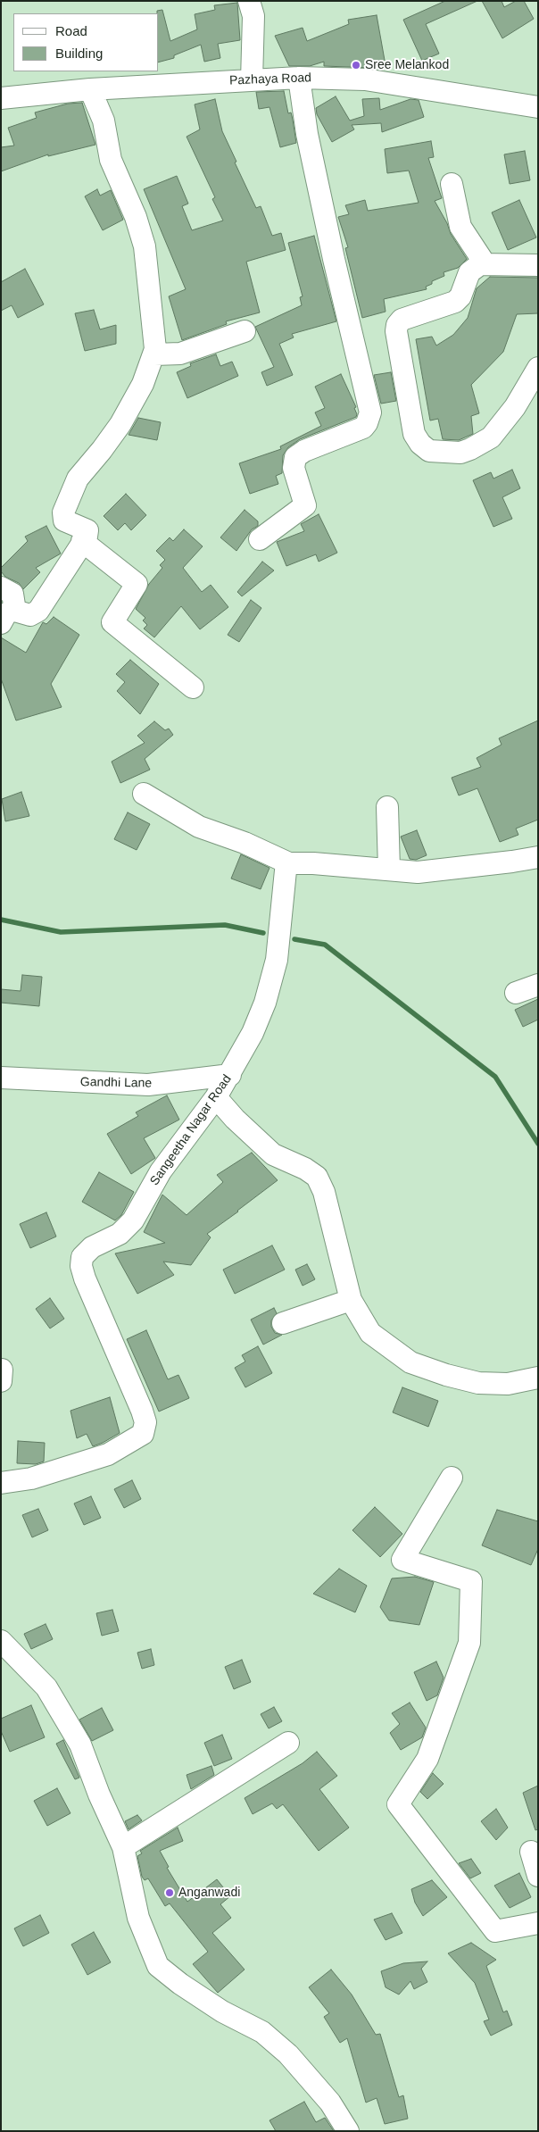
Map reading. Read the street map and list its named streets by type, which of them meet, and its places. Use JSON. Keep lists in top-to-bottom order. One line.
{"streets":{"street":["Pazhaya Road","Gandhi Lane","Sangeetha Nagar Road"]},"crossings":[["Gandhi Lane","Sangeetha Nagar Road"]],"places":["Sree Melankod","Anganwadi"],"legend":["Road","Building"]}
